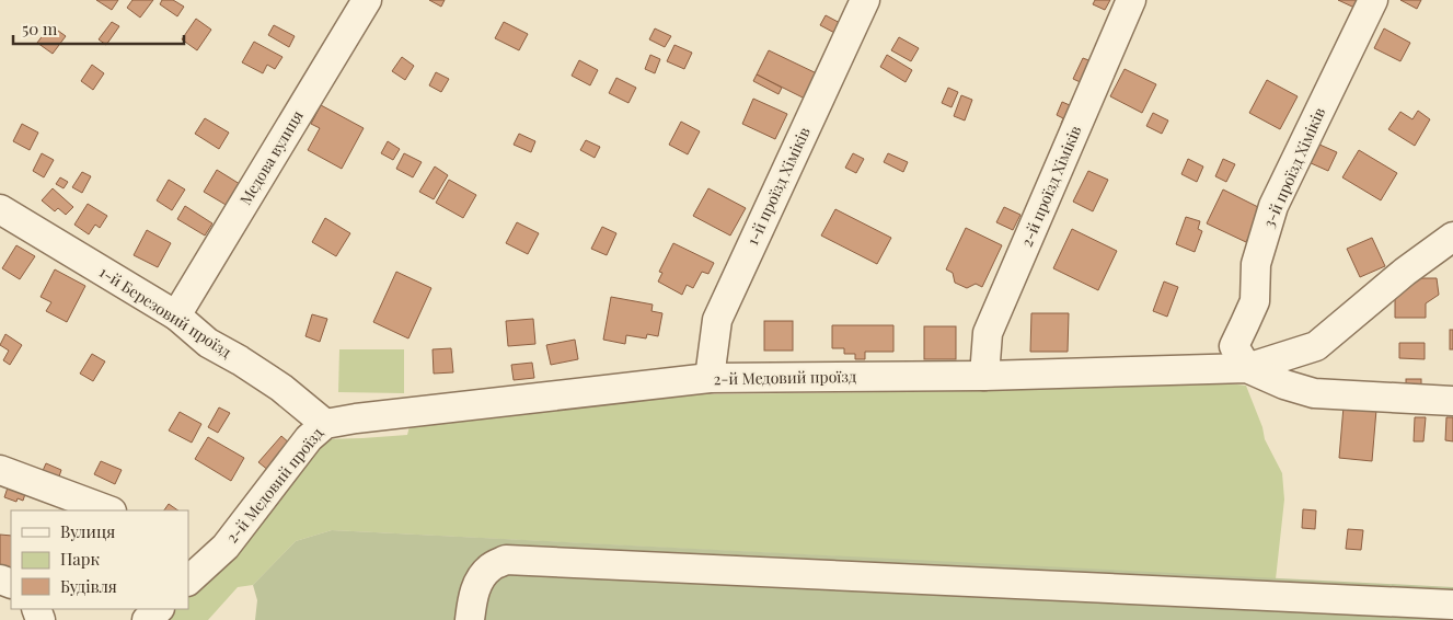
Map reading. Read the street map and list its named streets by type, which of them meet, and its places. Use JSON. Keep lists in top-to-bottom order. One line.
{"streets":{"street":["Медова вулиця","3-й проїзд Хіміків","1-й проїзд Хіміків","2-й проїзд Хіміків","1-й Березовий проїзд","2-й Медовий проїзд"]},"crossings":[["Медова вулиця","1-й Березовий проїзд"],["3-й проїзд Хіміків","2-й Медовий проїзд"],["1-й проїзд Хіміків","2-й Медовий проїзд"],["2-й проїзд Хіміків","2-й Медовий проїзд"],["1-й Березовий проїзд","2-й Медовий проїзд"]],"legend":["Вулиця","Парк","Будівля"],"scale_bar":"50 m"}
